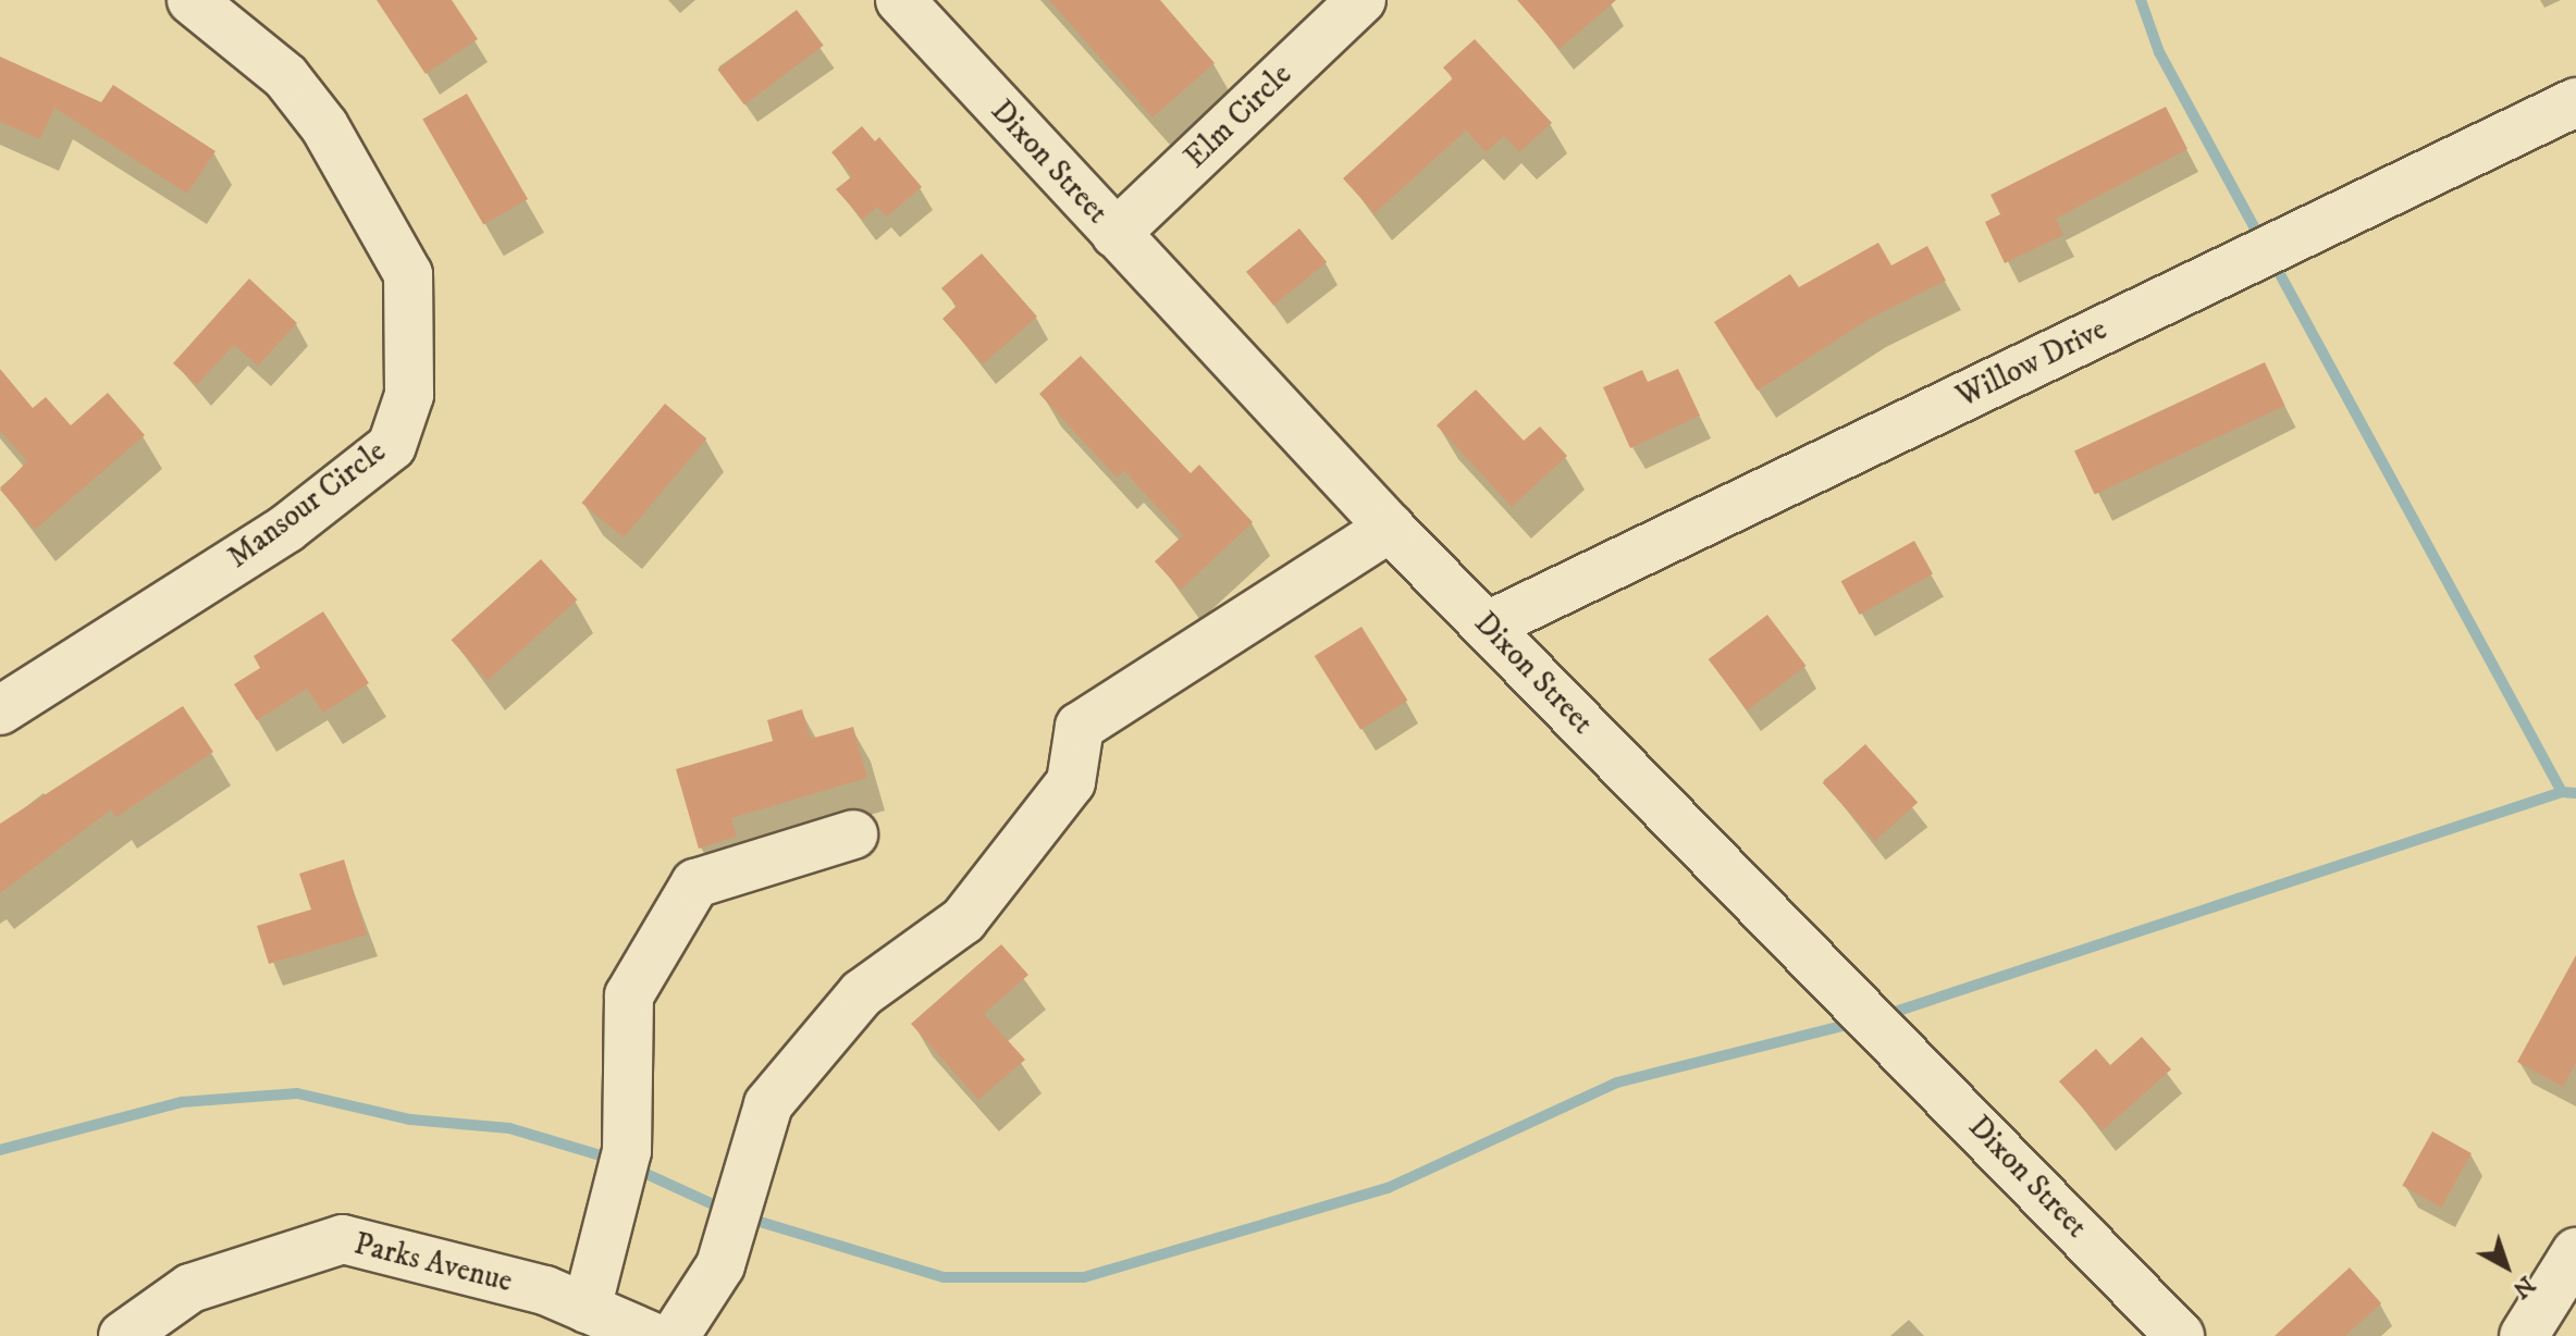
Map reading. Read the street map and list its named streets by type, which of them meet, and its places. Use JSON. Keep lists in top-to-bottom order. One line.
{"streets":{"street":["Elm Circle","Dixon Street","Willow Drive","Mansour Circle","Parks Avenue"]},"crossings":[["Elm Circle","Dixon Street"],["Dixon Street","Willow Drive"]],"north":"bottom right"}
